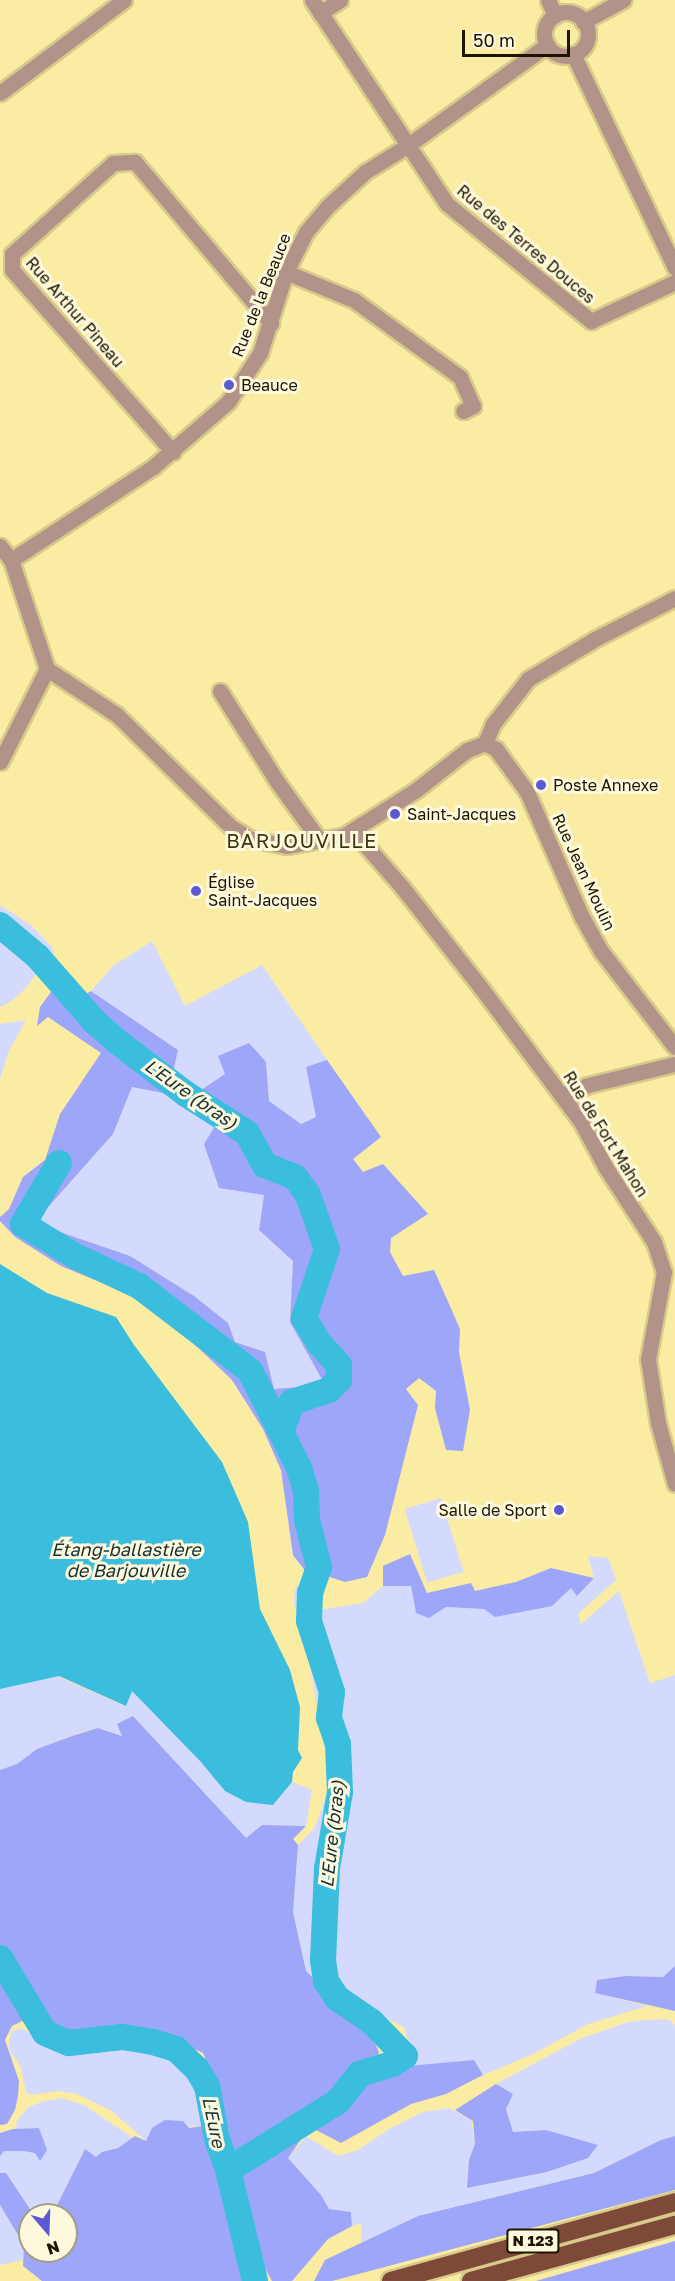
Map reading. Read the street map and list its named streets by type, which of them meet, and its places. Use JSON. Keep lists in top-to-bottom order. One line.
{"streets":{"main road":["N 123"],"street":["Rue des Terres Douces","Rue de la Beauce","Rue Arthur Pineau","Rue Jean Moulin","Rue de Fort Mahon"]},"crossings":[["Rue des Terres Douces","Rue de la Beauce"],["Rue de la Beauce","Rue Arthur Pineau"]],"districts":["BARJOUVILLE"],"water":["L'Eure (bras)","Étang-ballastière de Barjouville","L'Eure"],"places":["Beauce","Poste Annexe","Saint-Jacques","Église Saint-Jacques","Salle de Sport"],"scale_bar":"50 m","north":"bottom"}
